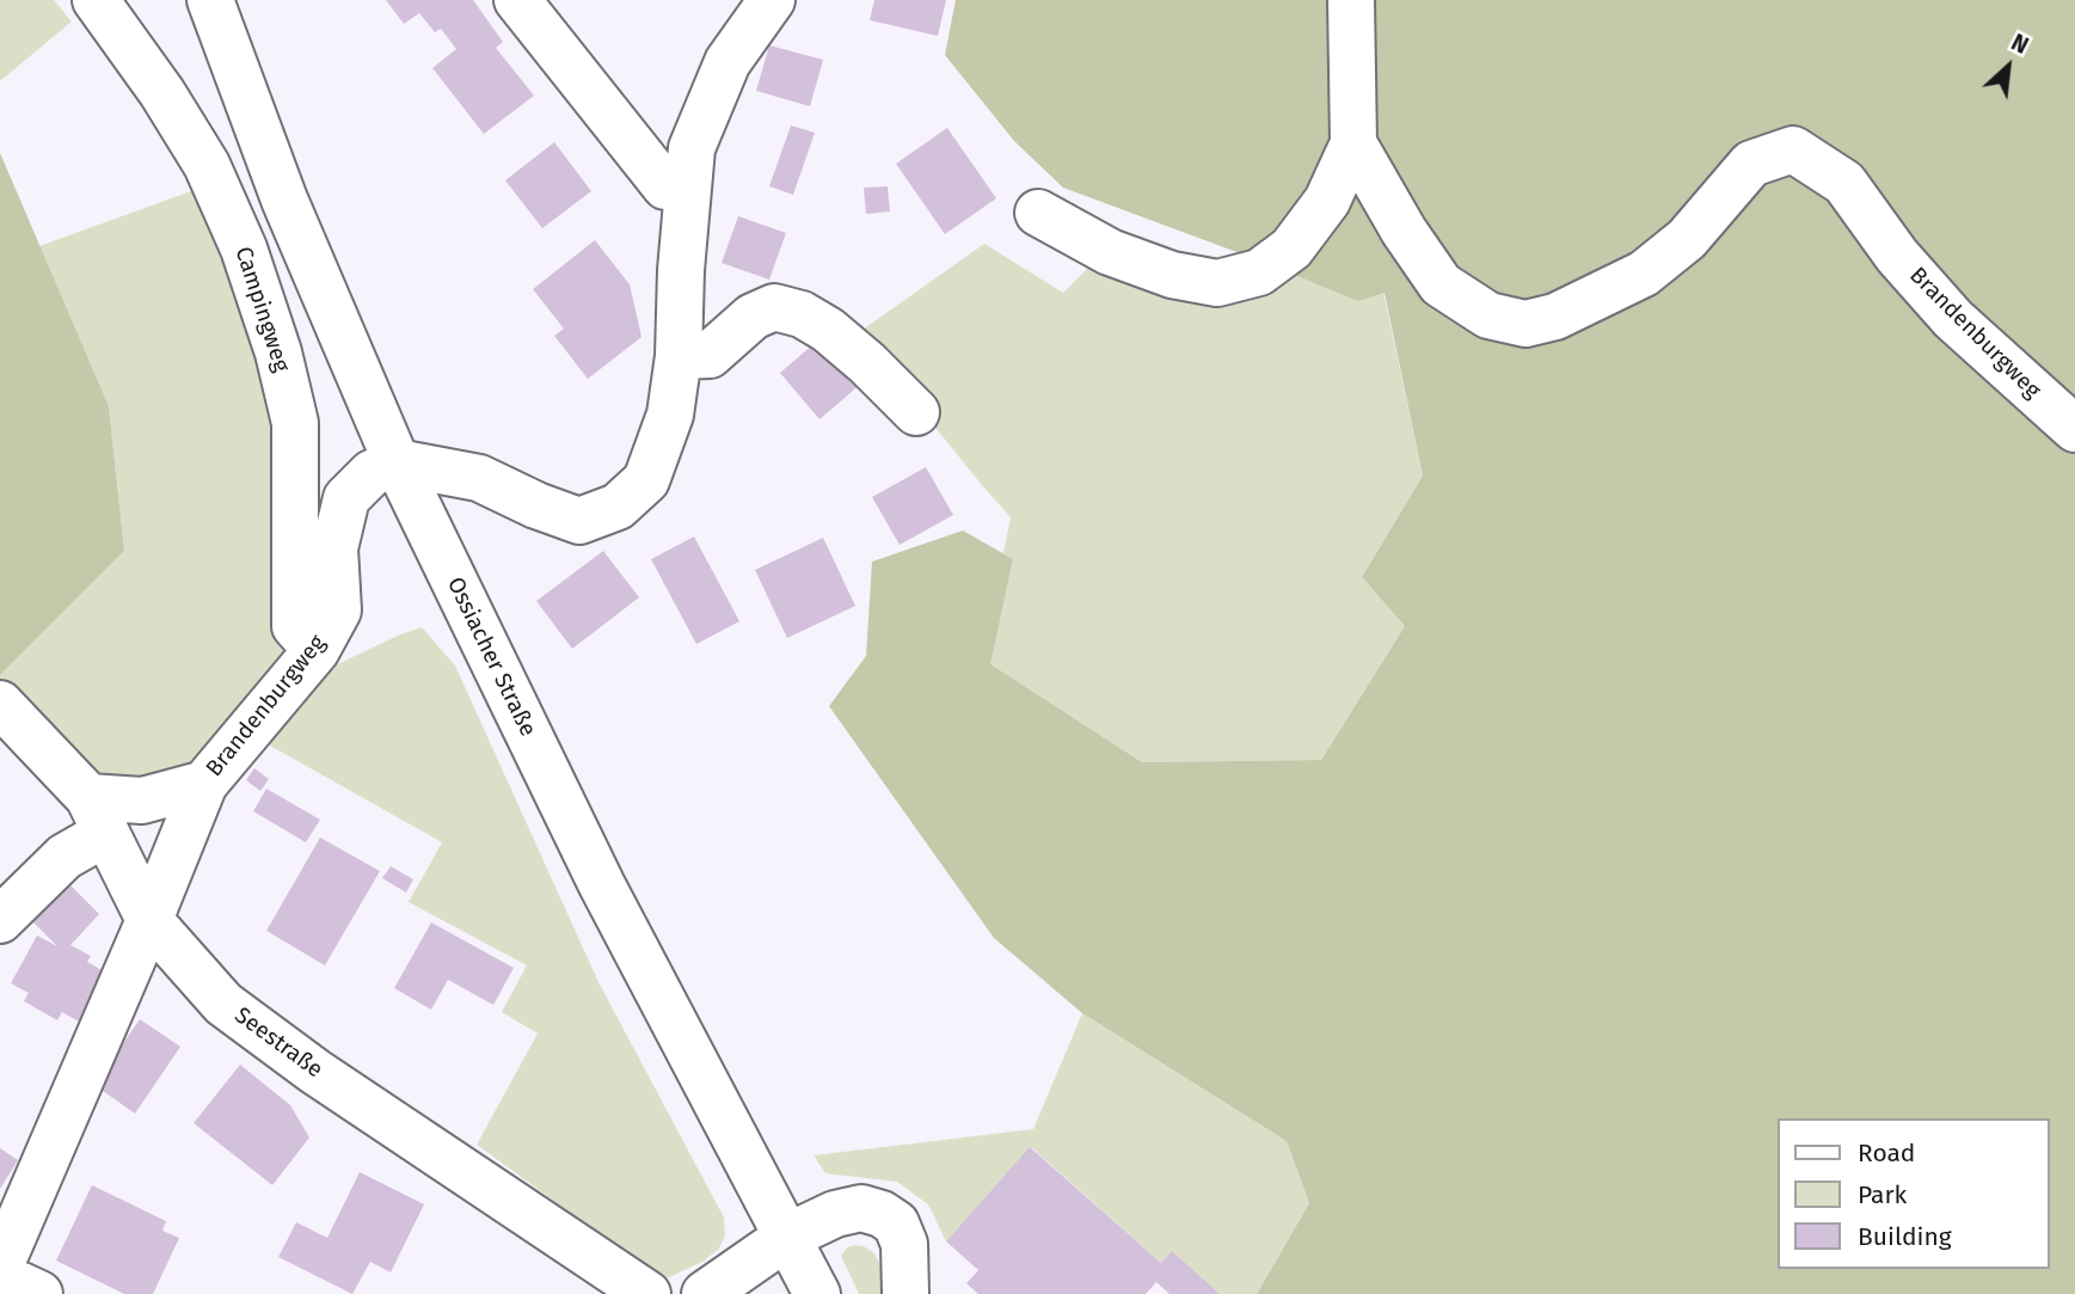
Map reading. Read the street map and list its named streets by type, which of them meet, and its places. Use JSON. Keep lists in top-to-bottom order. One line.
{"streets":{"street":["Campingweg","Brandenburgweg","Ossiacher Straße","Seestraße"]},"crossings":[["Campingweg","Brandenburgweg"],["Brandenburgweg","Ossiacher Straße"],["Brandenburgweg","Seestraße"]],"legend":["Road","Park","Building"],"north":"top right"}
